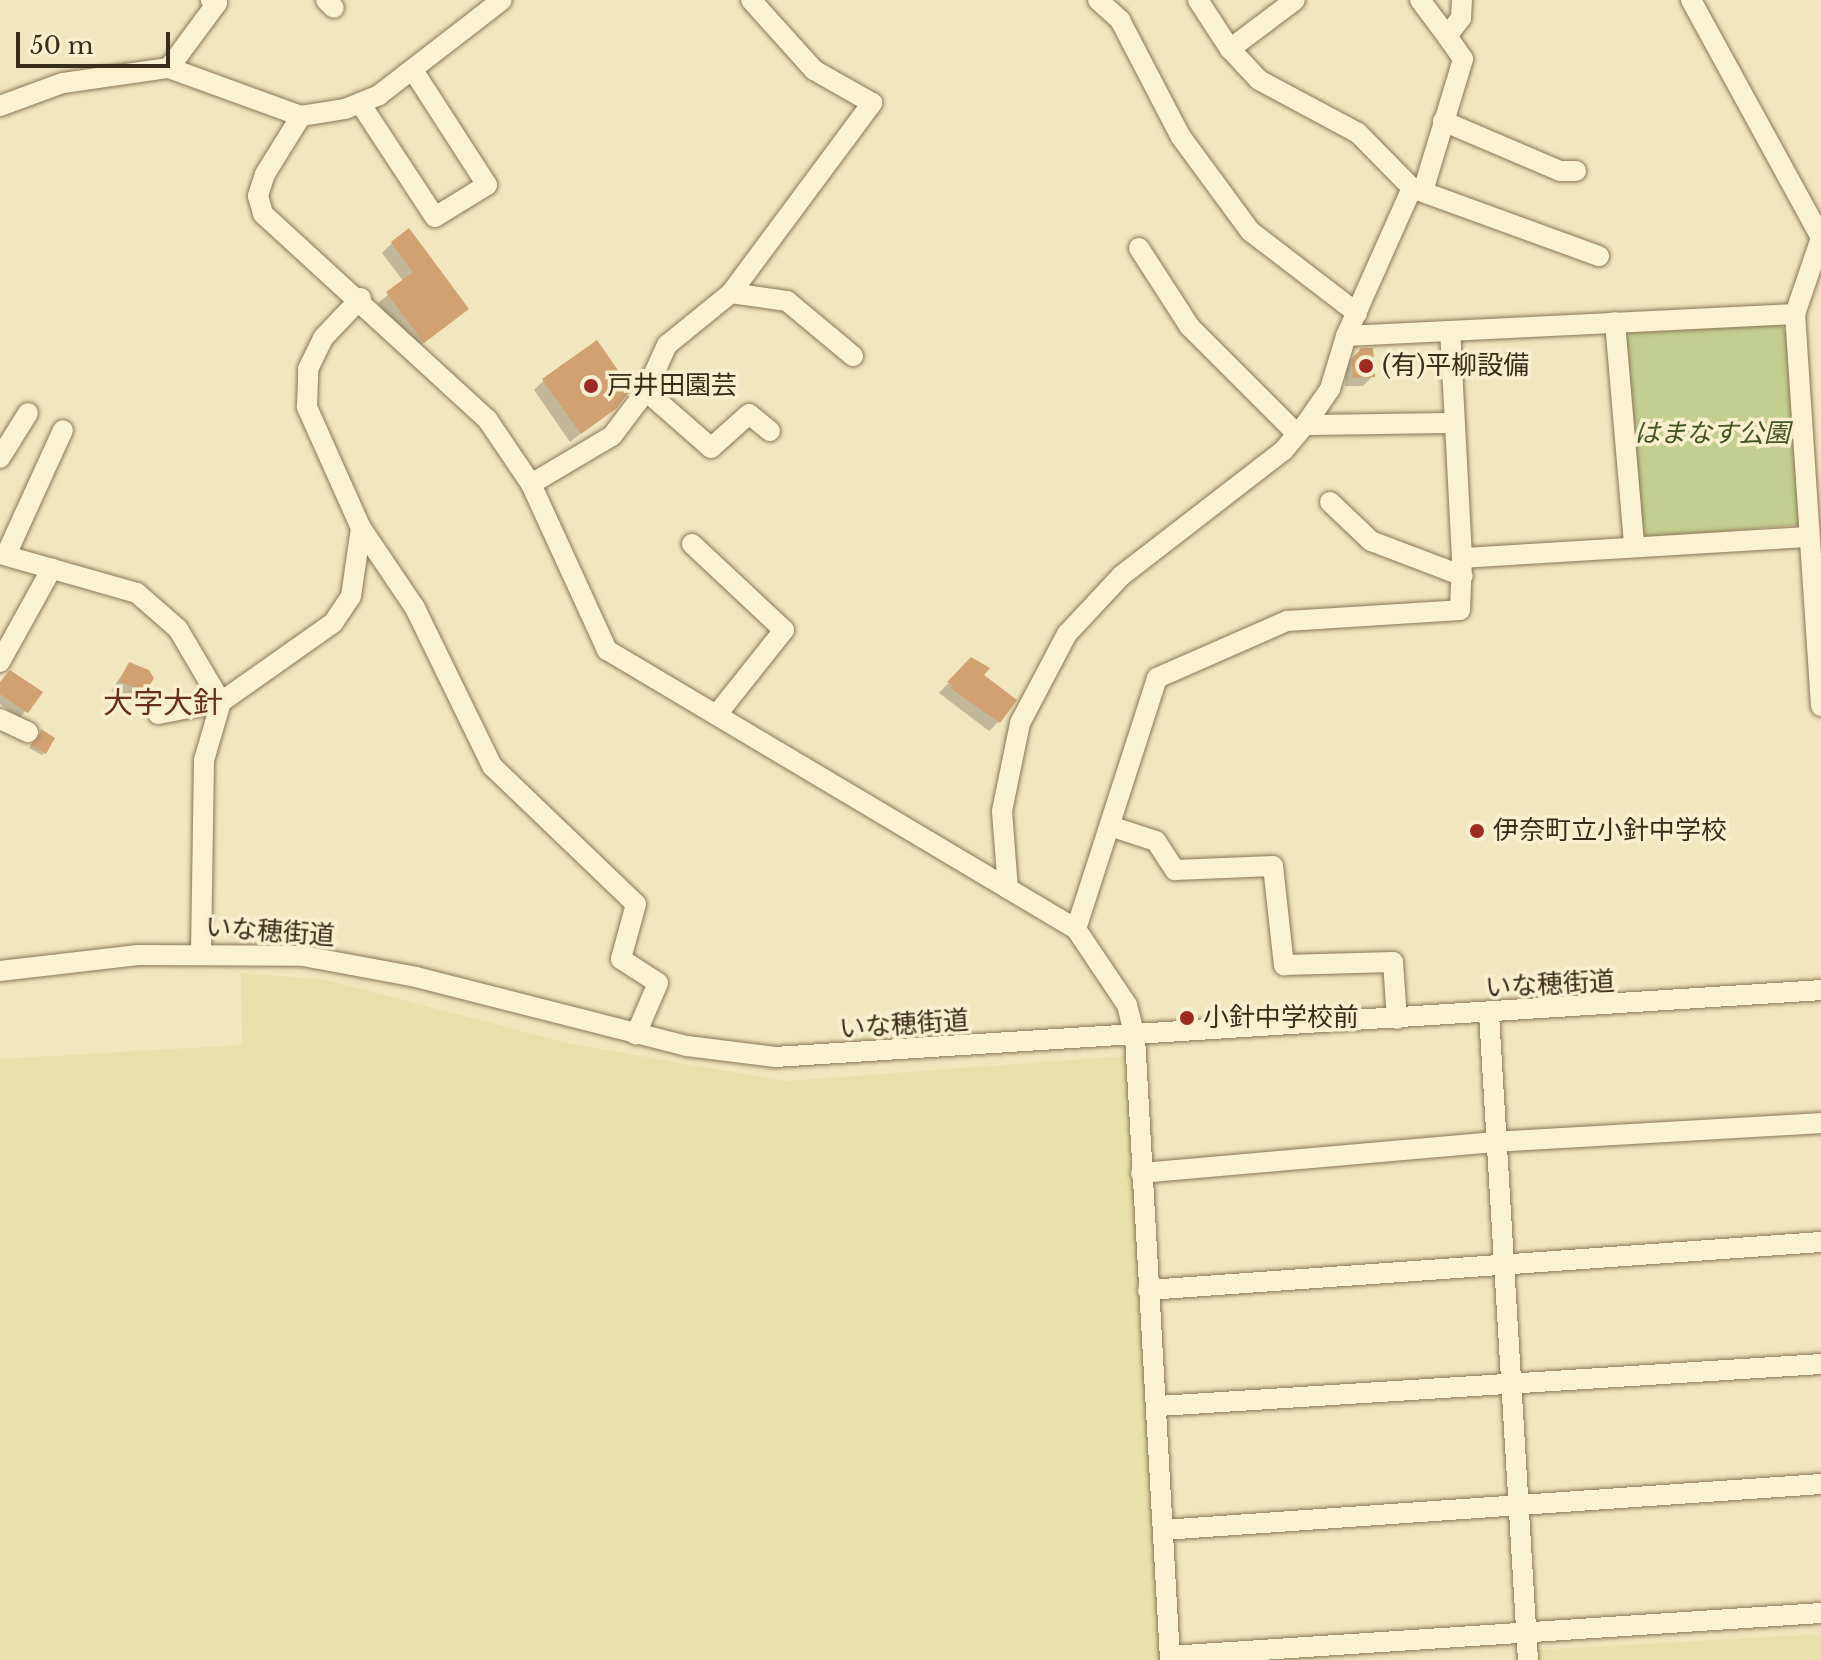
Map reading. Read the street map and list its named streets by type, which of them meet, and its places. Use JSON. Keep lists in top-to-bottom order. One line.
{"streets":{"street":["いな穂街道"]},"districts":["大字大針"],"parks":["はまなす公園"],"places":["(有)平柳設備","戸井田園芸","伊奈町立小針中学校","小針中学校前"],"scale_bar":"50 m"}
